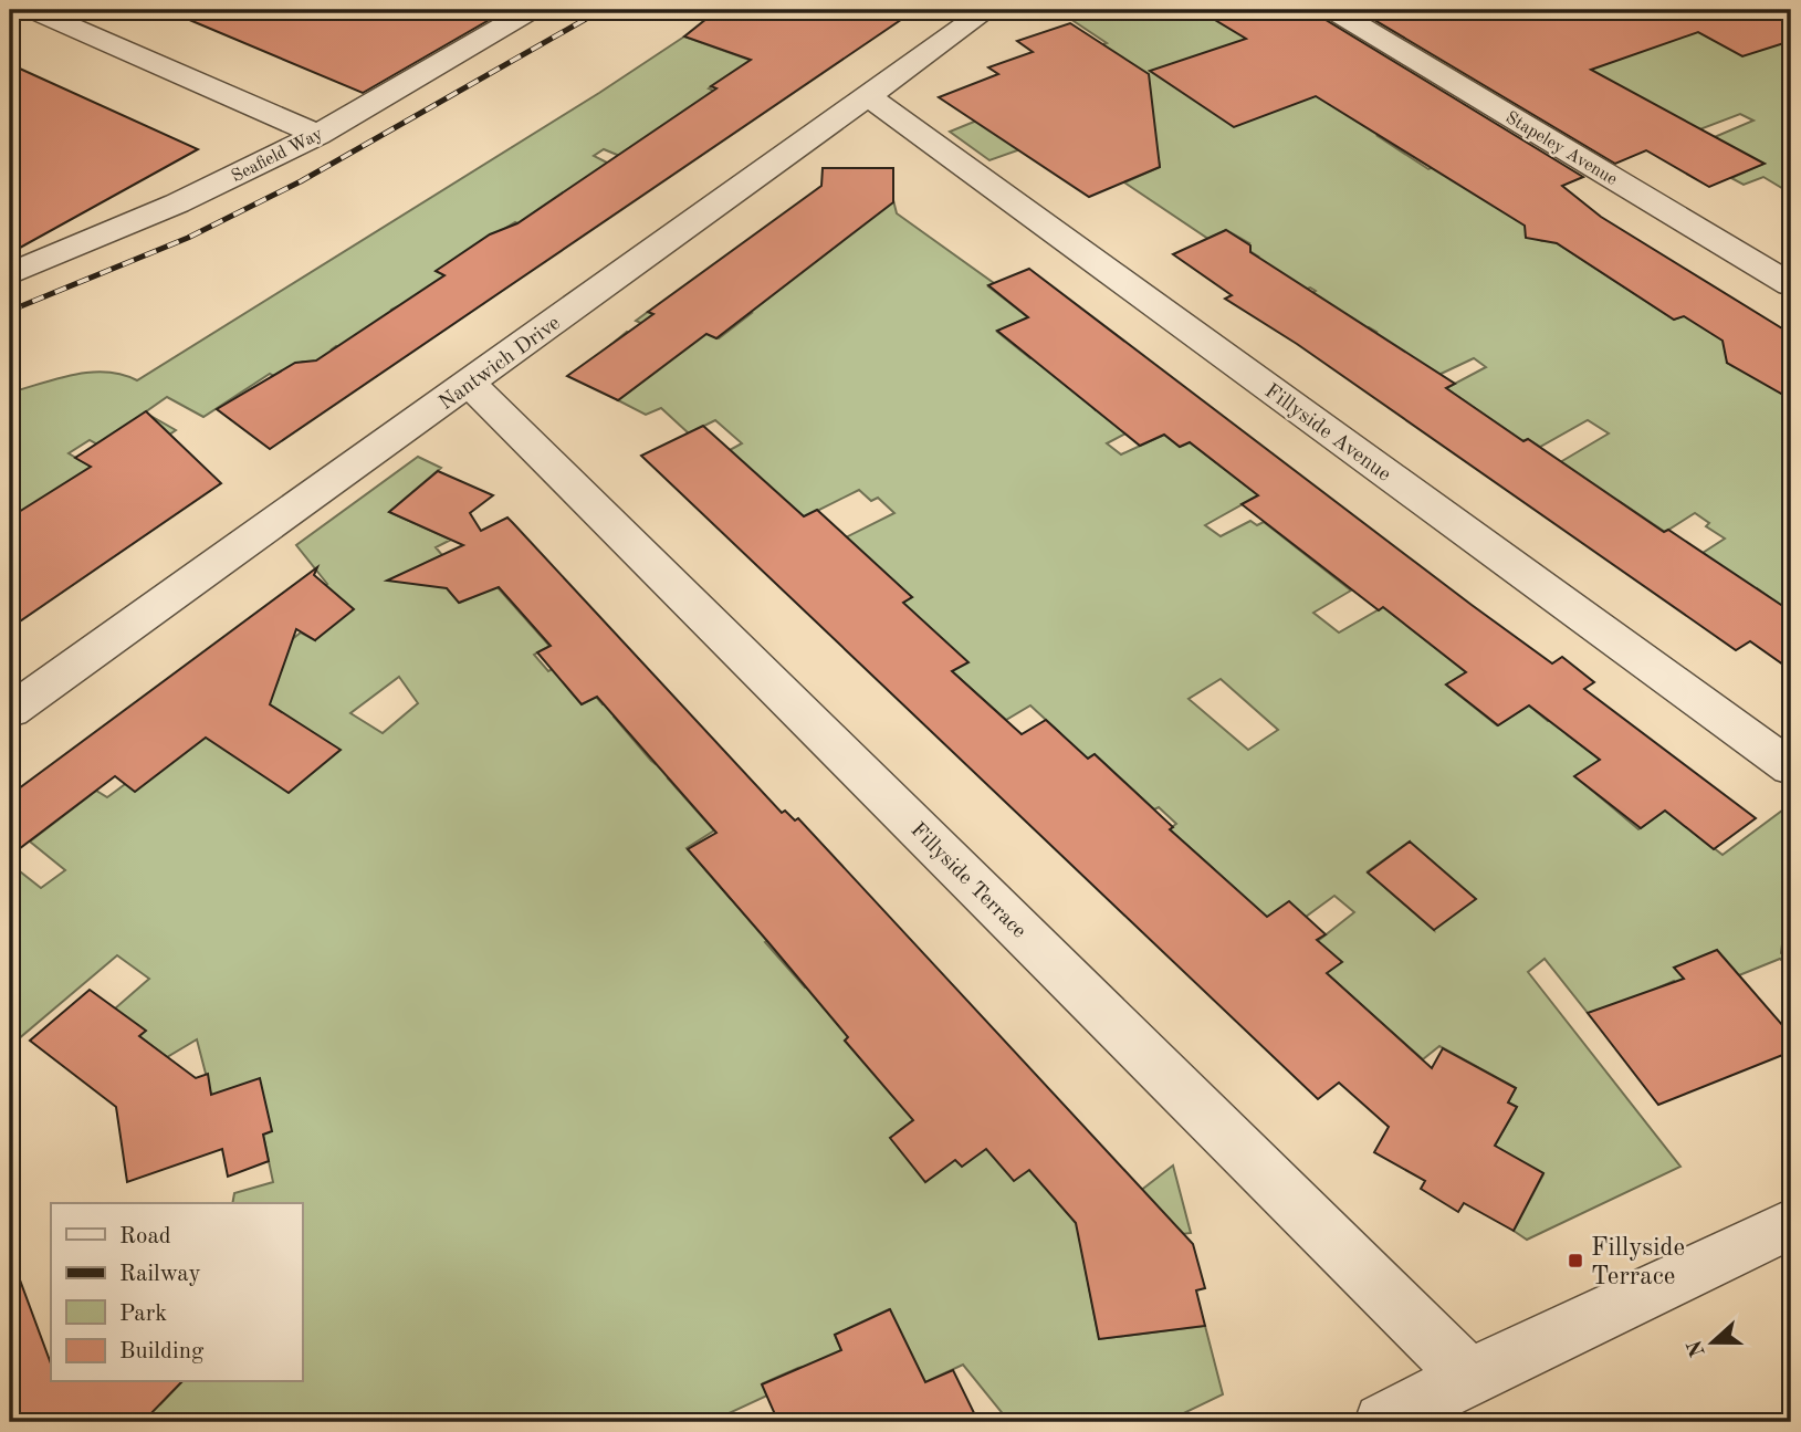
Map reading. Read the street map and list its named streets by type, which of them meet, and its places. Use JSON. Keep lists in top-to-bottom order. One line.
{"streets":{"street":["Stapeley Avenue","Seafield Way","Nantwich Drive","Fillyside Avenue","Fillyside Terrace"]},"crossings":[["Nantwich Drive","Fillyside Avenue"],["Nantwich Drive","Fillyside Terrace"]],"places":{"transit":["Fillyside Terrace"]},"legend":["Road","Railway","Park","Building"],"north":"left"}
